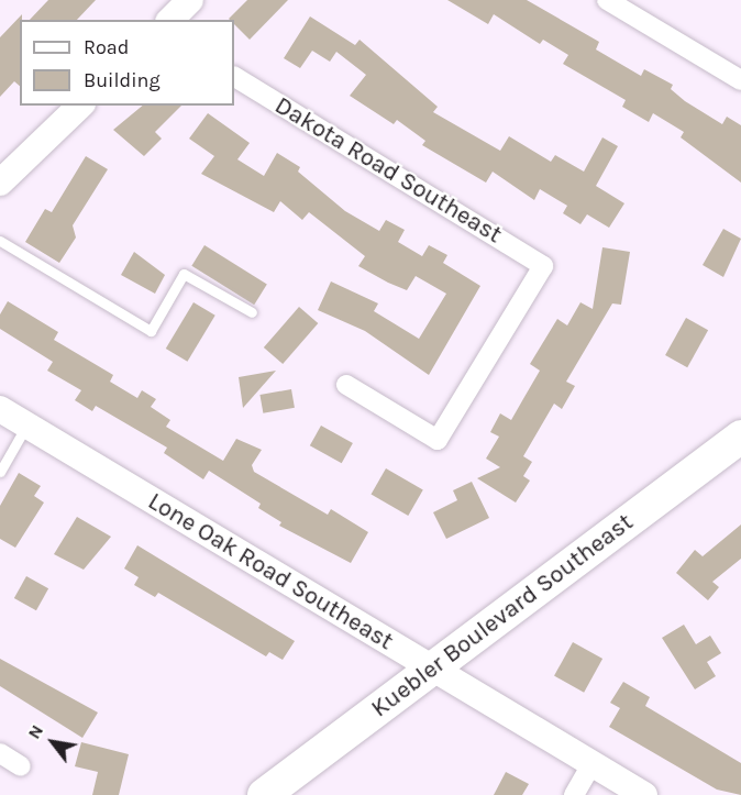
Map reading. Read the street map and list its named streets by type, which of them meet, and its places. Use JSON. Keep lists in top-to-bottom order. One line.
{"streets":{"main road":["Kuebler Boulevard Southeast"],"street":["Dakota Road Southeast","Lone Oak Road Southeast"]},"crossings":[["Lone Oak Road Southeast","Kuebler Boulevard Southeast"]],"legend":["Road","Building"],"north":"top left"}
